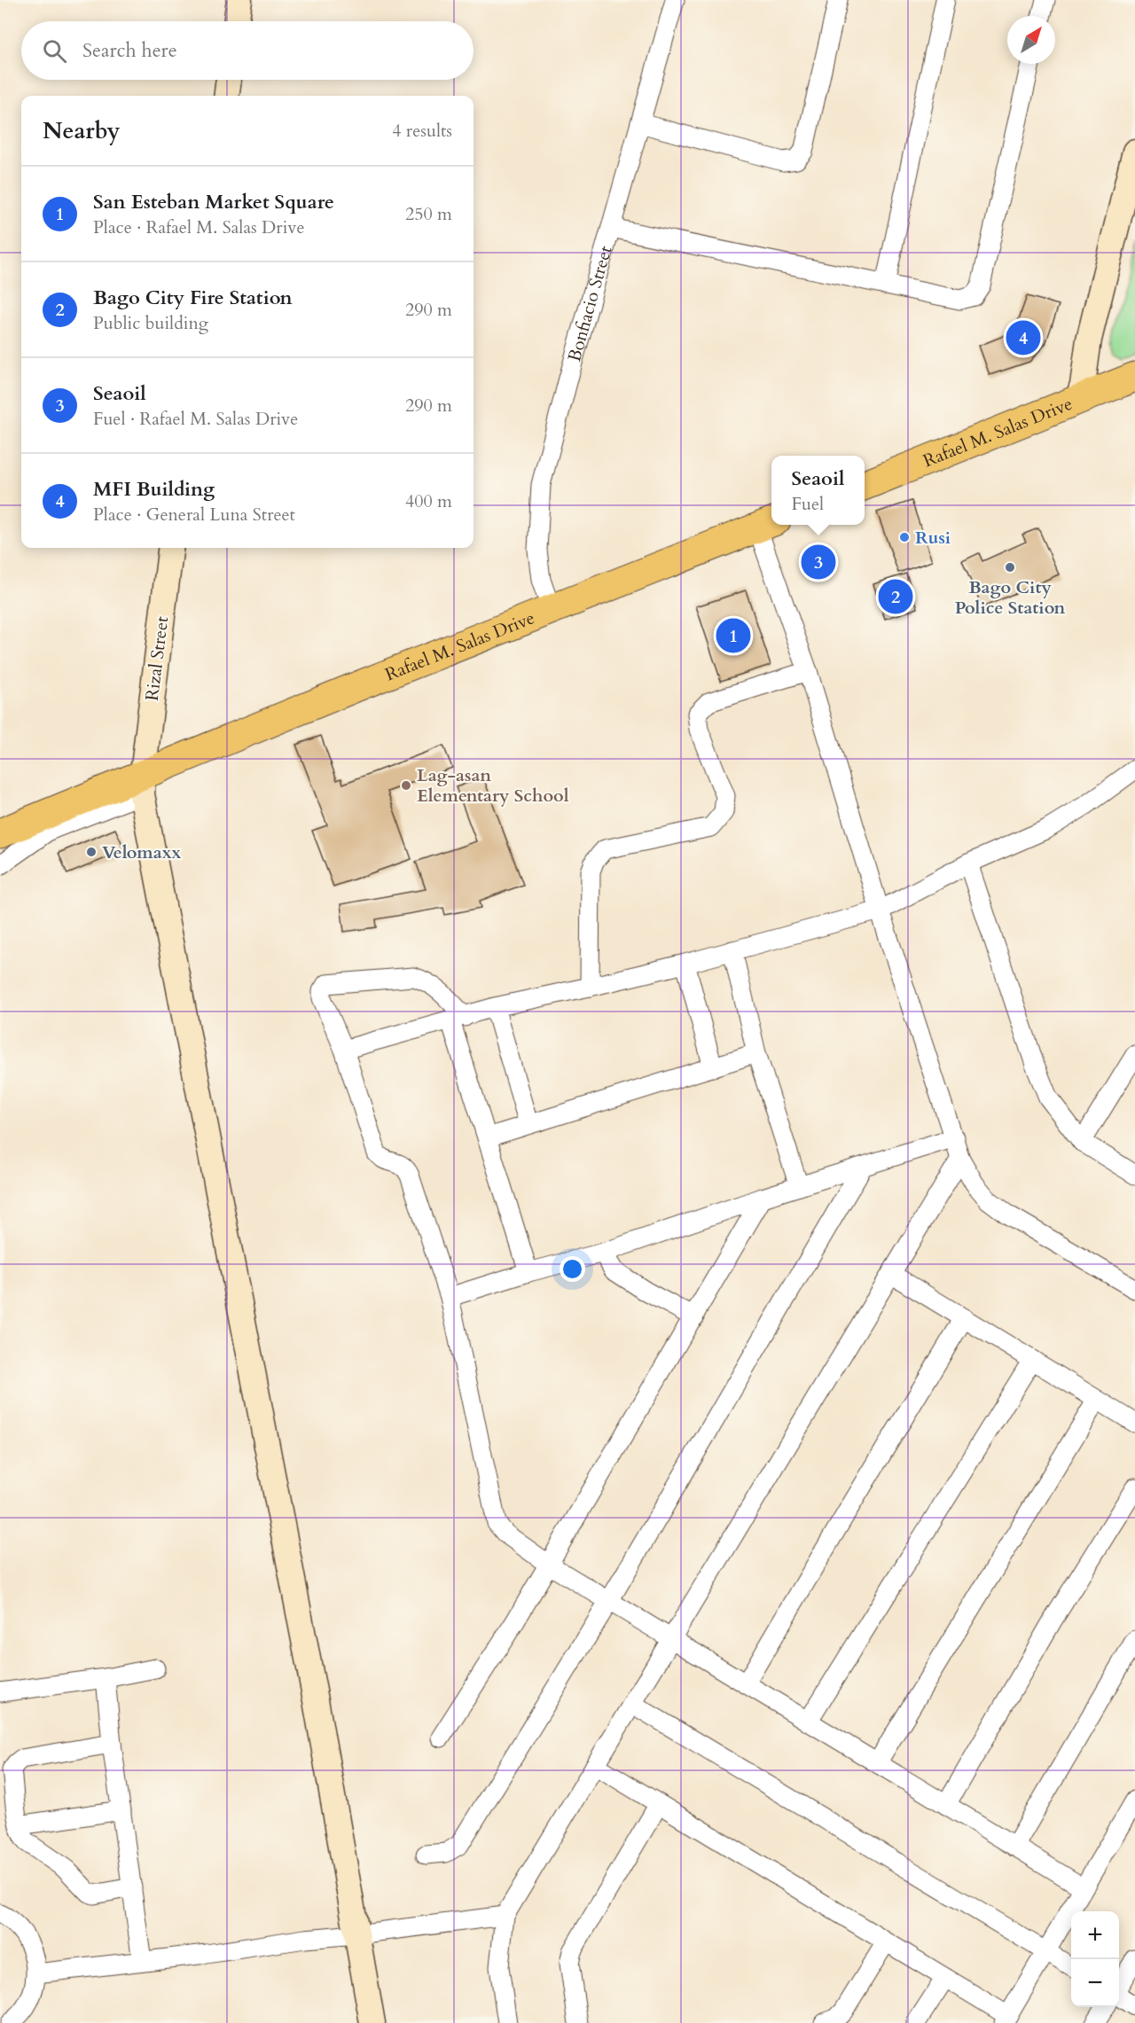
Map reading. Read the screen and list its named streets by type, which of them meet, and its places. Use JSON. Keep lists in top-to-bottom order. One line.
{"streets":{"highway":["Rafael M. Salas Drive"],"street":["Bonfiacio Street","Rizal Street"]},"crossings":[["Bonfiacio Street","Rafael M. Salas Drive"],["Rafael M. Salas Drive","Rizal Street"]],"places":["Rusi","Bago City Police Station","Lag-asan Elementary School","Velomaxx"],"north":"top right","page":{"search":"Search here","heading":["Nearby","4 results"],"list":[{"mark":"1","name":"San Esteban Market Square","note":"Place · Rafael M. Salas Drive","value":"250 m"},{"mark":"2","name":"Bago City Fire Station","note":"Public building","value":"290 m"},{"mark":"3","name":"Seaoil","note":"Fuel · Rafael M. Salas Drive","value":"290 m"},{"mark":"4","name":"MFI Building","note":"Place · General Luna Street","value":"400 m"}],"pins":["4","3","2","1"],"popup":["Seaoil","Fuel"],"map_buttons":["+","−"]}}
